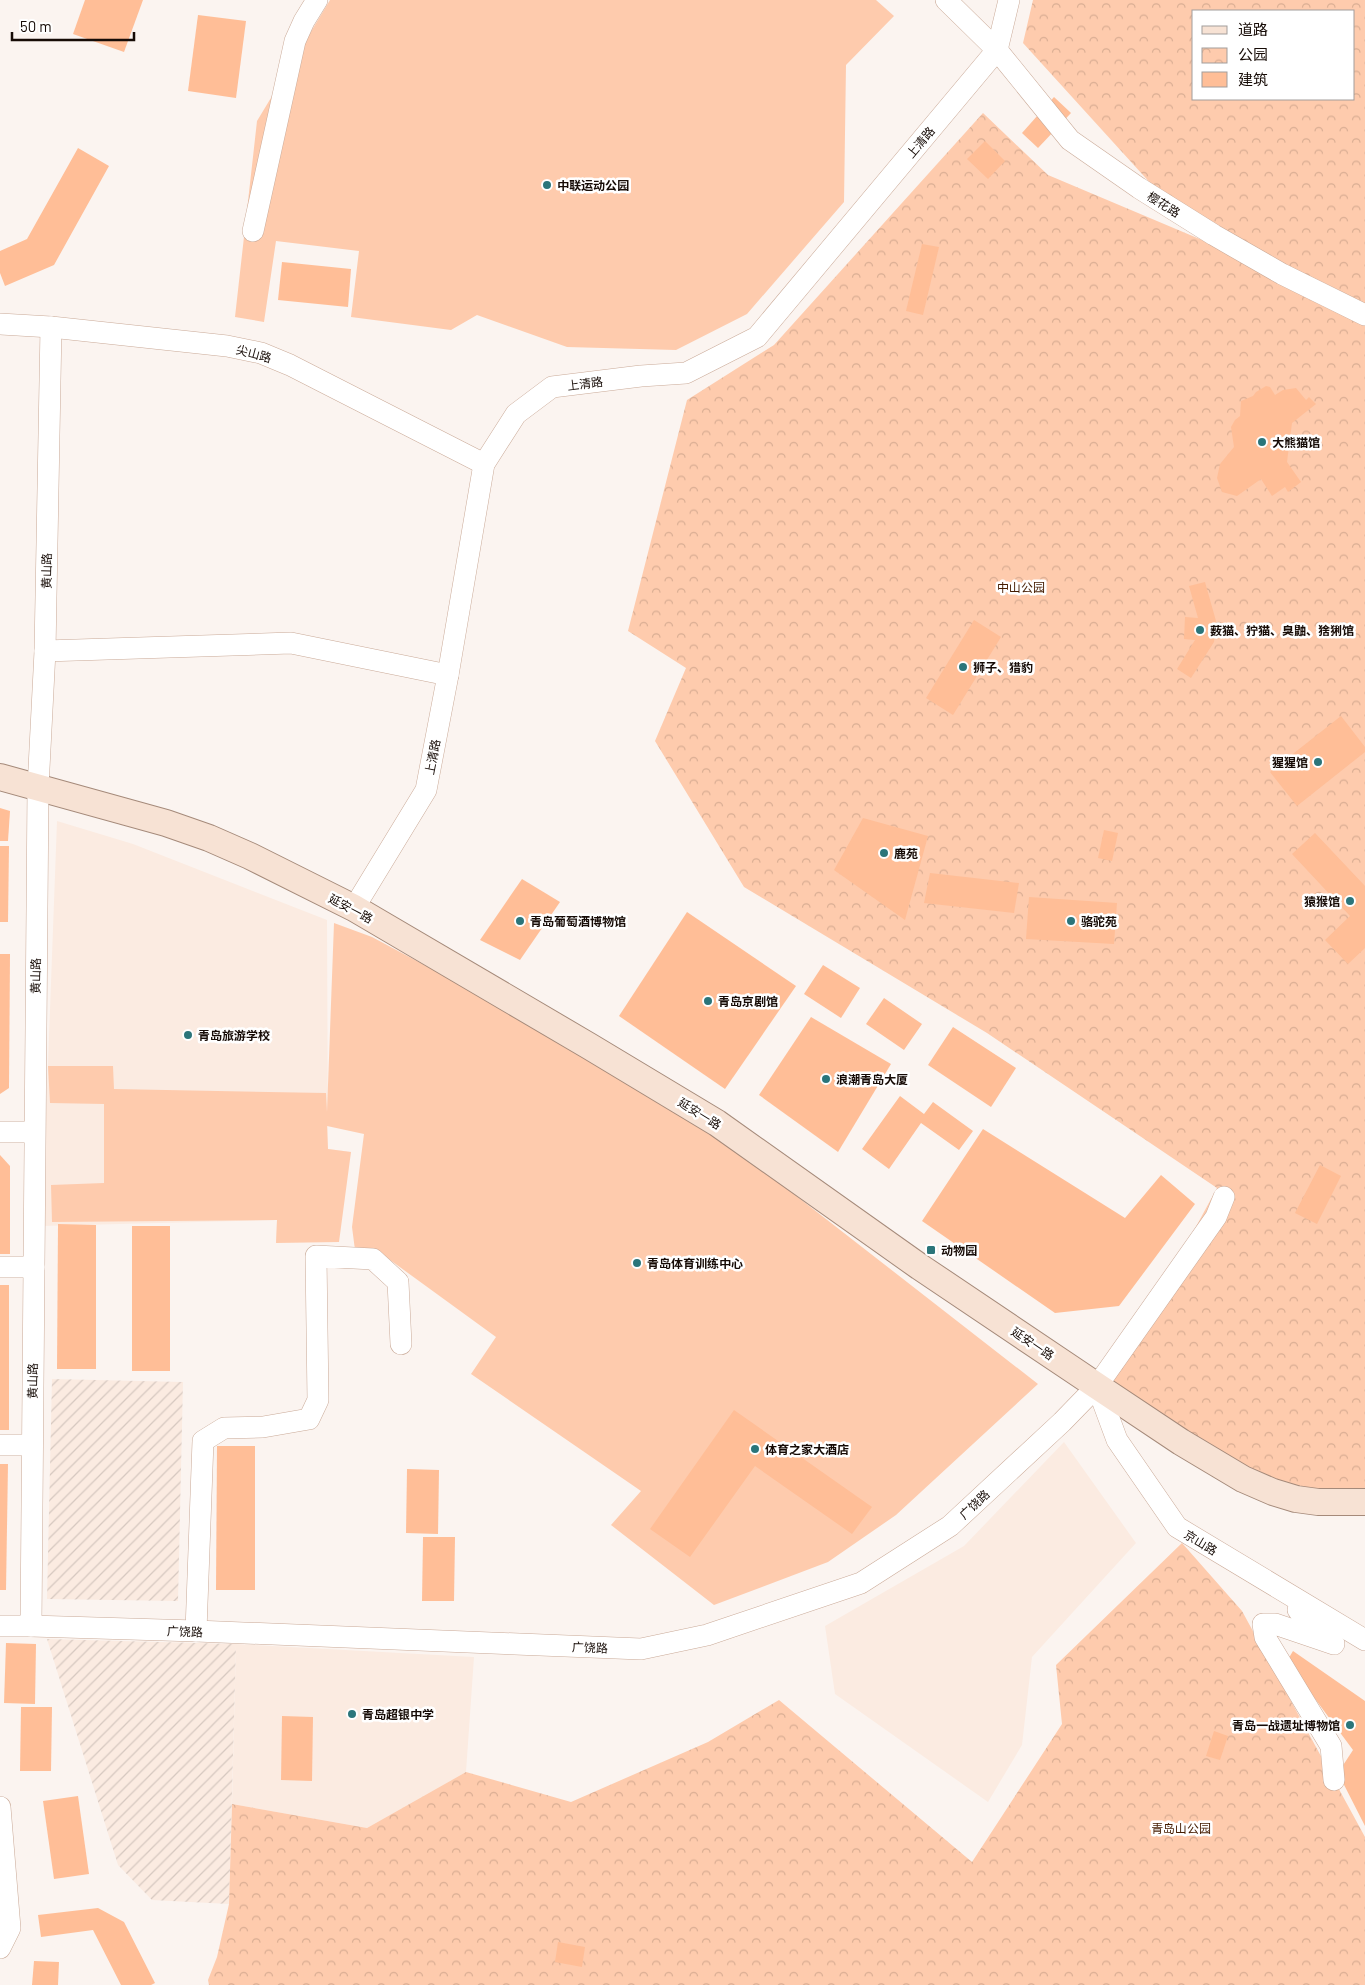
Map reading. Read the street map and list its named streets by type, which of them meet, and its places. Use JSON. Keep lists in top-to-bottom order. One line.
{"streets":{"main road":["延安一路"],"street":["上清路","樱花路","尖山路","黄山路","广饶路","京山路"]},"crossings":[["上清路","樱花路"],["上清路","尖山路"],["上清路","延安一路"],["尖山路","黄山路"],["黄山路","延安一路"],["黄山路","广饶路"],["延安一路","广饶路"],["延安一路","京山路"],["广饶路","京山路"]],"parks":["中山公园","青岛山公园"],"places":{"other":["中联运动公园","大熊猫馆","薮猫、狞猫、臭鼬、猞猁馆","狮子、猎豹","猩猩馆","鹿苑","猿猴馆","青岛葡萄酒博物馆","骆驼苑","青岛京剧馆","青岛旅游学校","浪潮青岛大厦","青岛体育训练中心","体育之家大酒店","青岛超银中学","青岛一战遗址博物馆"],"transit":["动物园"]},"legend":["道路","公园","建筑"],"scale_bar":"50 m"}
